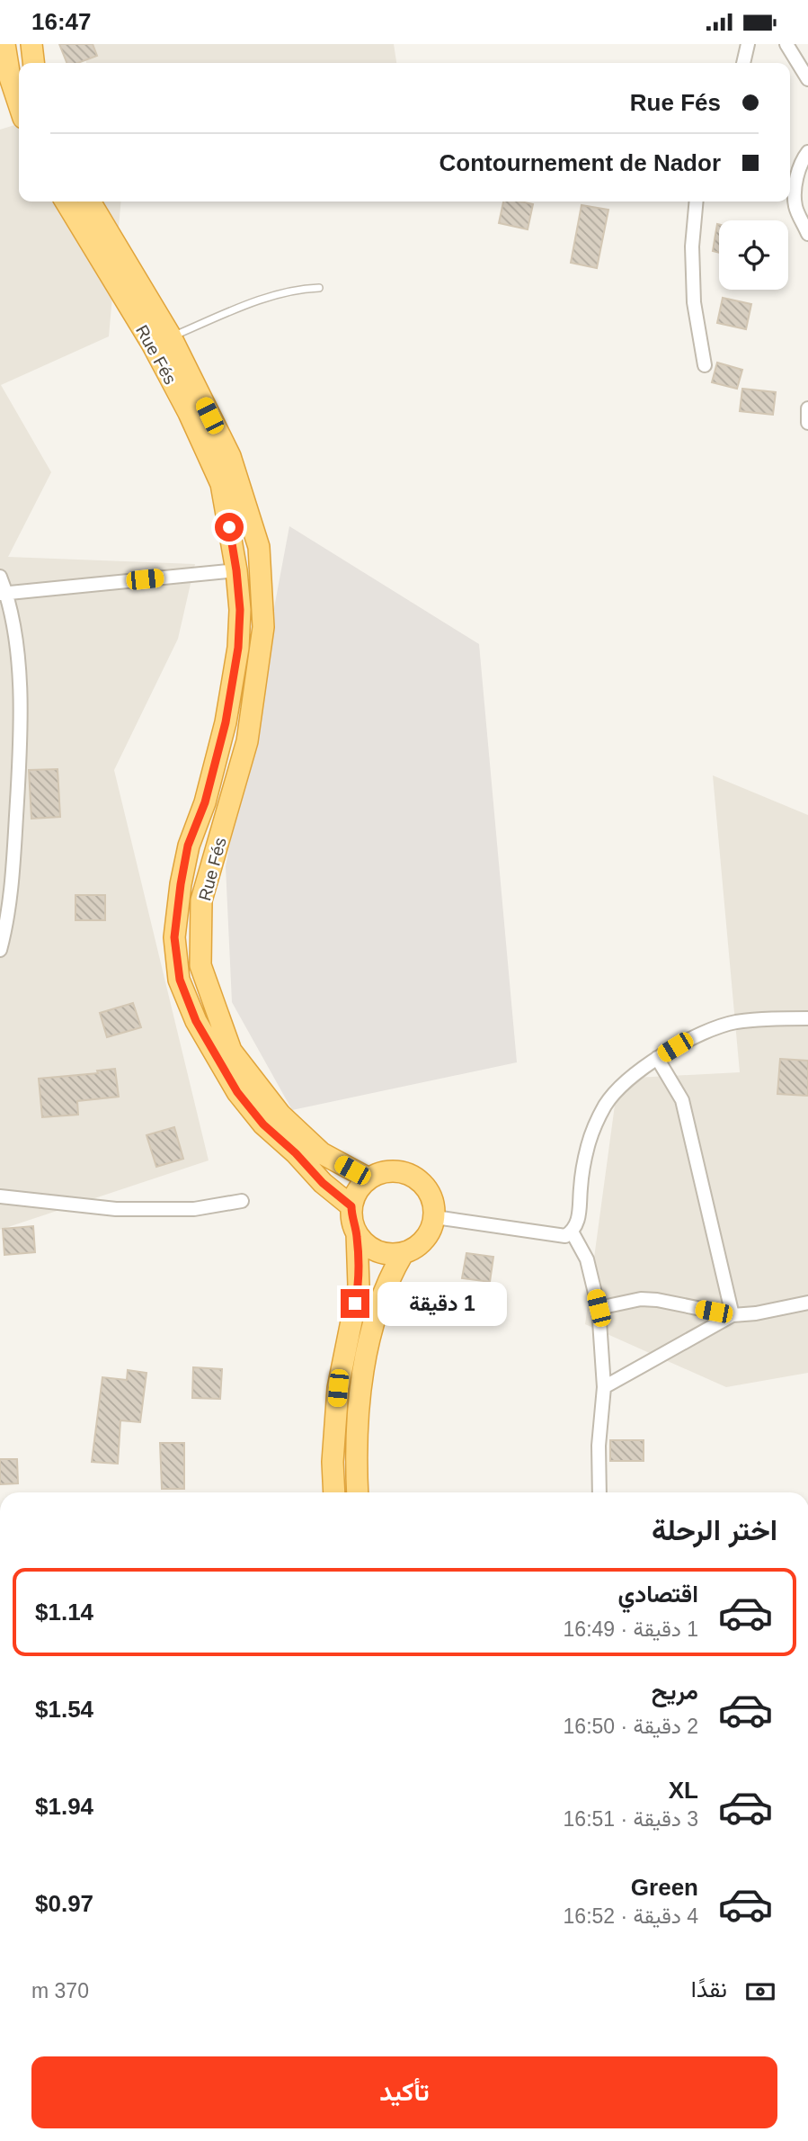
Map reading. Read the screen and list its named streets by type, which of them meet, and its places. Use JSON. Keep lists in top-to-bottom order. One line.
{"streets":{"highway":["Rue Fés"]},"page":{"status":"16:47","banner":["Rue Fés","Contournement de Nador"],"bubble":"1 دقيقة","heading":"اختر الرحلة","list":[{"name":"اقتصادي","note":"1 دقيقة · 16:49","value":"$1.14"},{"name":"مريح","note":"2 دقيقة · 16:50","value":"$1.54"},{"name":"XL","note":"3 دقيقة · 16:51","value":"$1.94"},{"name":"Green","note":"4 دقيقة · 16:52","value":"$0.97"}],"pay":["نقدًا","370 m"],"buttons":"تأكيد"}}
